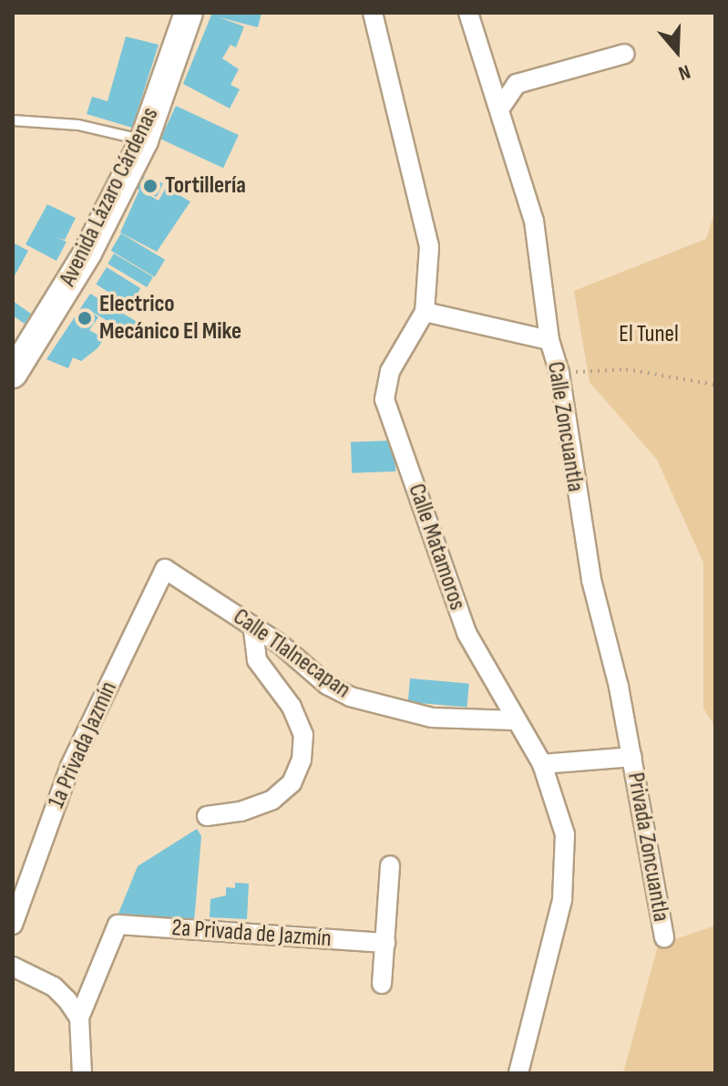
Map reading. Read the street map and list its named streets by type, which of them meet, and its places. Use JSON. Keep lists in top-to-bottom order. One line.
{"streets":{"main road":["Avenida Lázaro Cárdenas"],"street":["Calle Zoncuantla","Calle Matamoros","Calle Tlalnecapan","1a Privada Jazmín","Privada Zoncuantla","2a Privada de Jazmín"]},"crossings":[["Calle Zoncuantla","Privada Zoncuantla"],["Calle Matamoros","Calle Tlalnecapan"],["Calle Tlalnecapan","1a Privada Jazmín"]],"parks":["El Tunel"],"places":["Tortillería","Electrico Mecánico El Mike"],"north":"bottom"}
